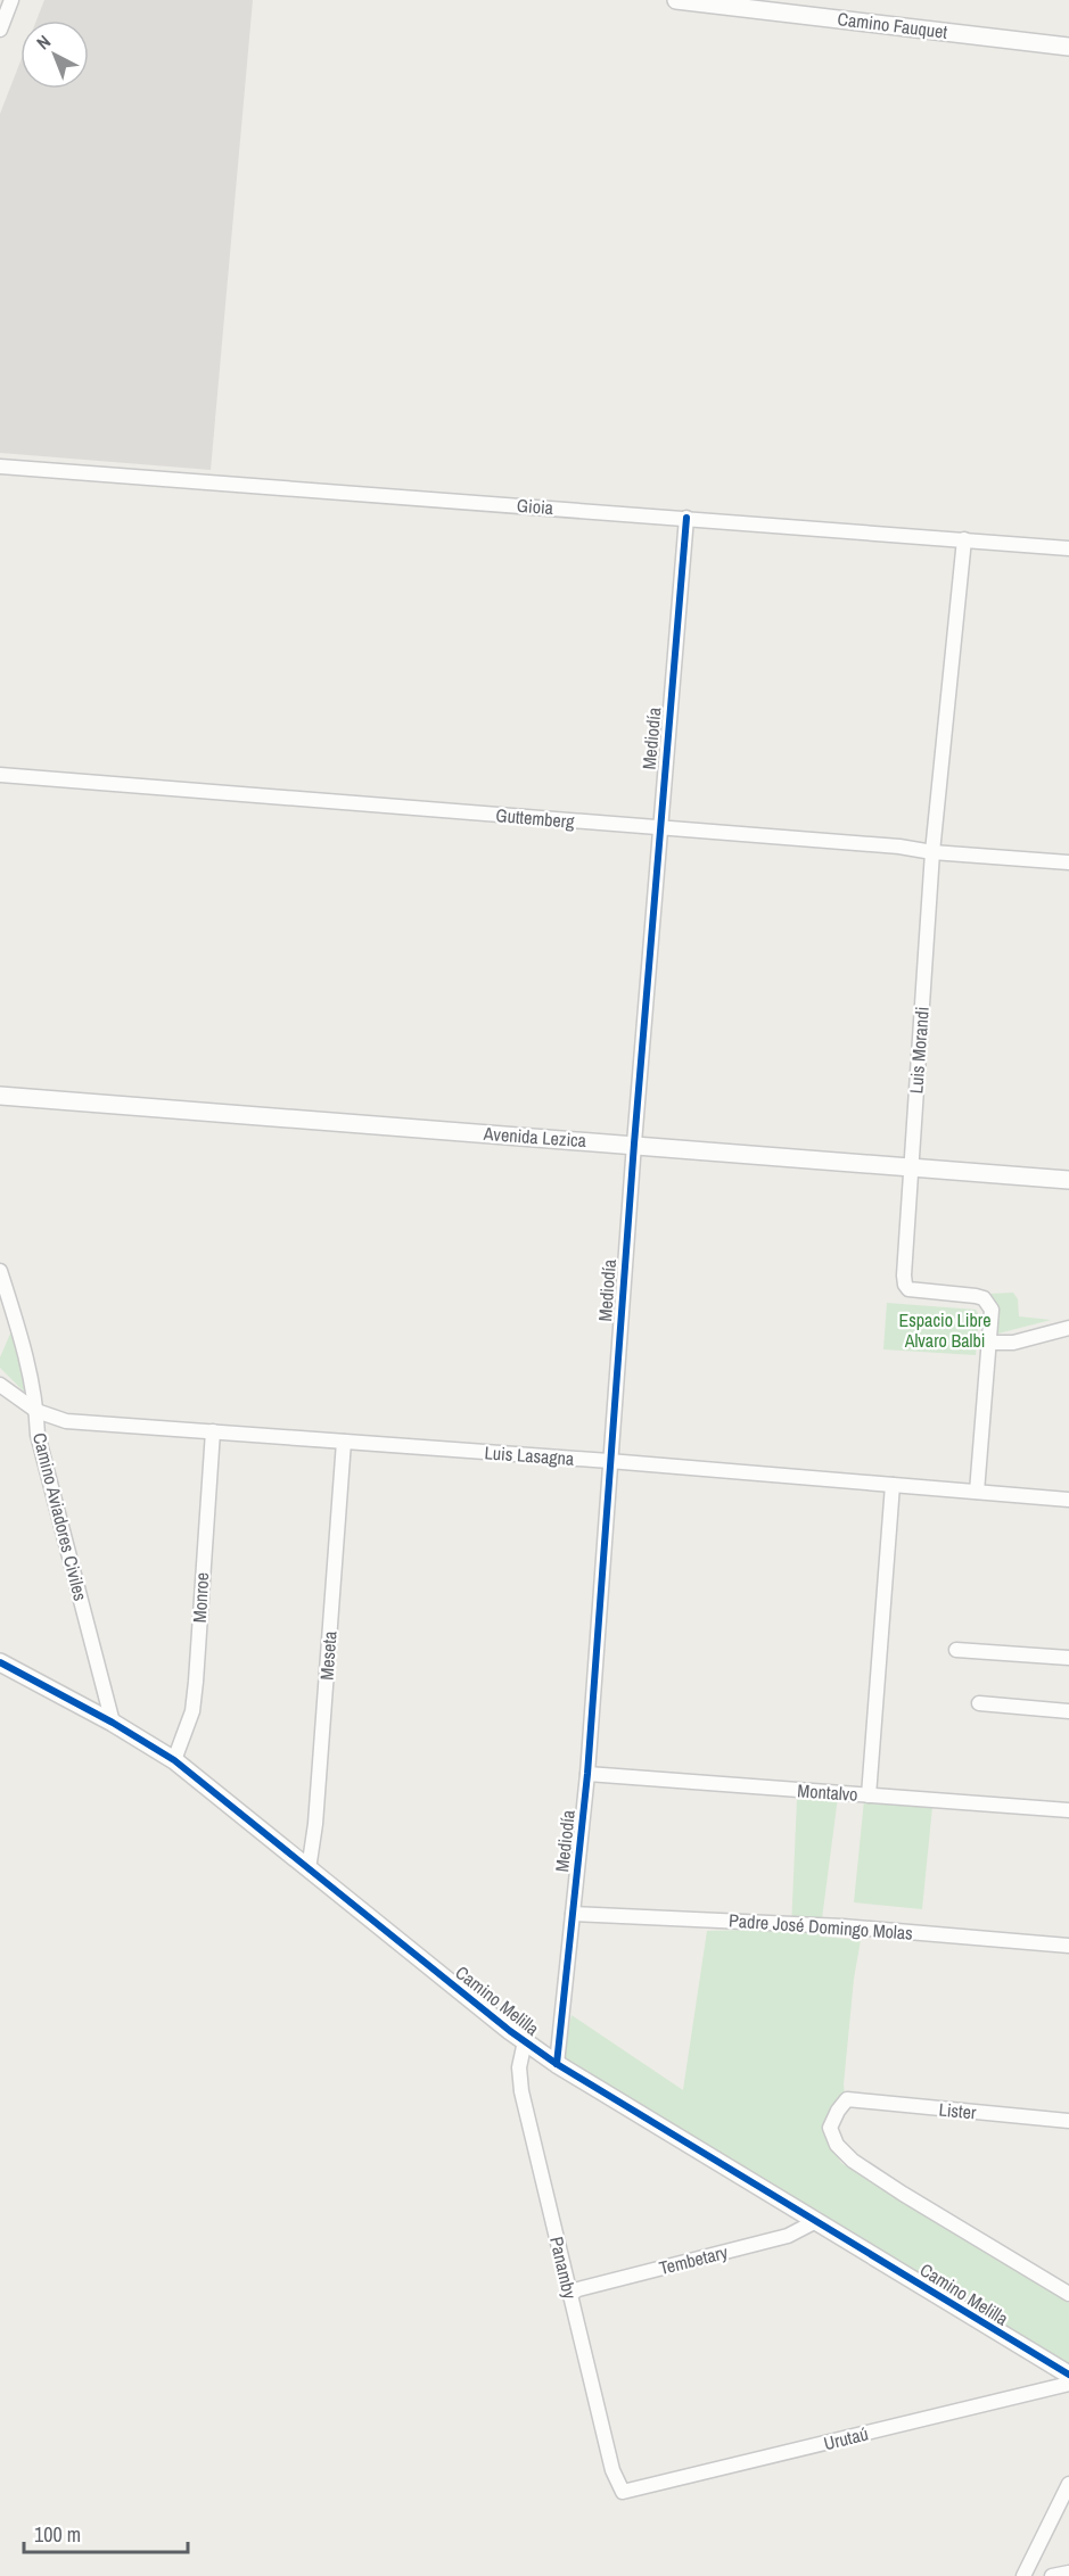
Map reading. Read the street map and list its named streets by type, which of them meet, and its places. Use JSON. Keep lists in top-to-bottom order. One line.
{"streets":{"street":["Camino Fauquet","Gioia","Mediodía","Guttemberg","Luis Morandi","Avenida Lezica","Luis Lasagna","Camino Aviadores Civiles","Monroe","Meseta","Montalvo","Padre José Domingo Molas","Camino Melilla","Lister","Tembetary","Panamby","Urutaú"]},"crossings":[["Gioia","Mediodía"],["Gioia","Luis Morandi"],["Mediodía","Guttemberg"],["Mediodía","Avenida Lezica"],["Mediodía","Luis Lasagna"],["Mediodía","Montalvo"],["Mediodía","Padre José Domingo Molas"],["Mediodía","Camino Melilla"],["Guttemberg","Luis Morandi"],["Luis Morandi","Avenida Lezica"],["Luis Morandi","Luis Lasagna"],["Luis Lasagna","Camino Aviadores Civiles"],["Luis Lasagna","Monroe"],["Luis Lasagna","Meseta"],["Camino Aviadores Civiles","Camino Melilla"],["Monroe","Camino Melilla"],["Meseta","Camino Melilla"],["Camino Melilla","Tembetary"],["Camino Melilla","Panamby"],["Tembetary","Panamby"],["Panamby","Urutaú"]],"parks":["Espacio Libre Alvaro Balbi"],"scale_bar":"100 m","north":"top left"}
